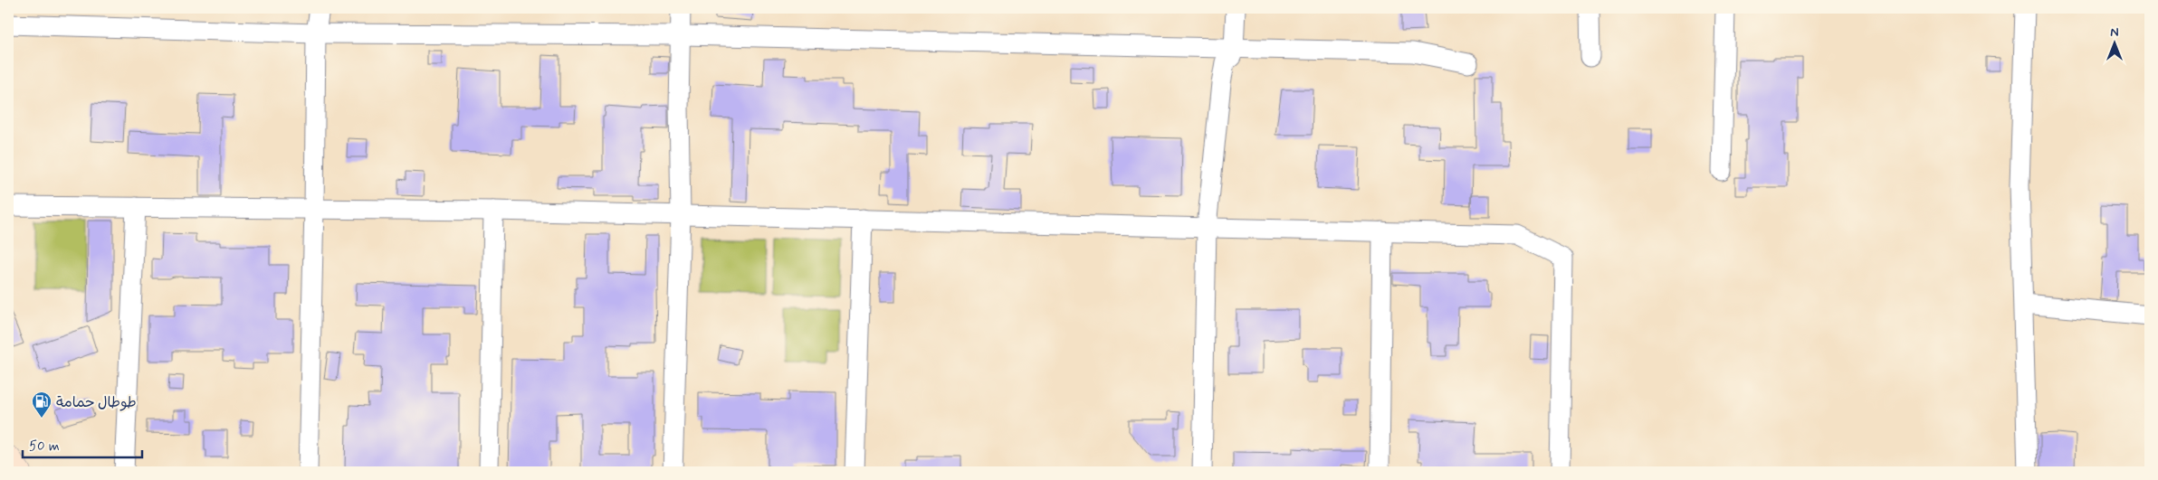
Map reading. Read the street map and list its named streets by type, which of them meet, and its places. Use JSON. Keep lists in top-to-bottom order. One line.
{"places":{"fuel station":["طوطال حمامة"]},"scale_bar":"50 m","north":"top"}
